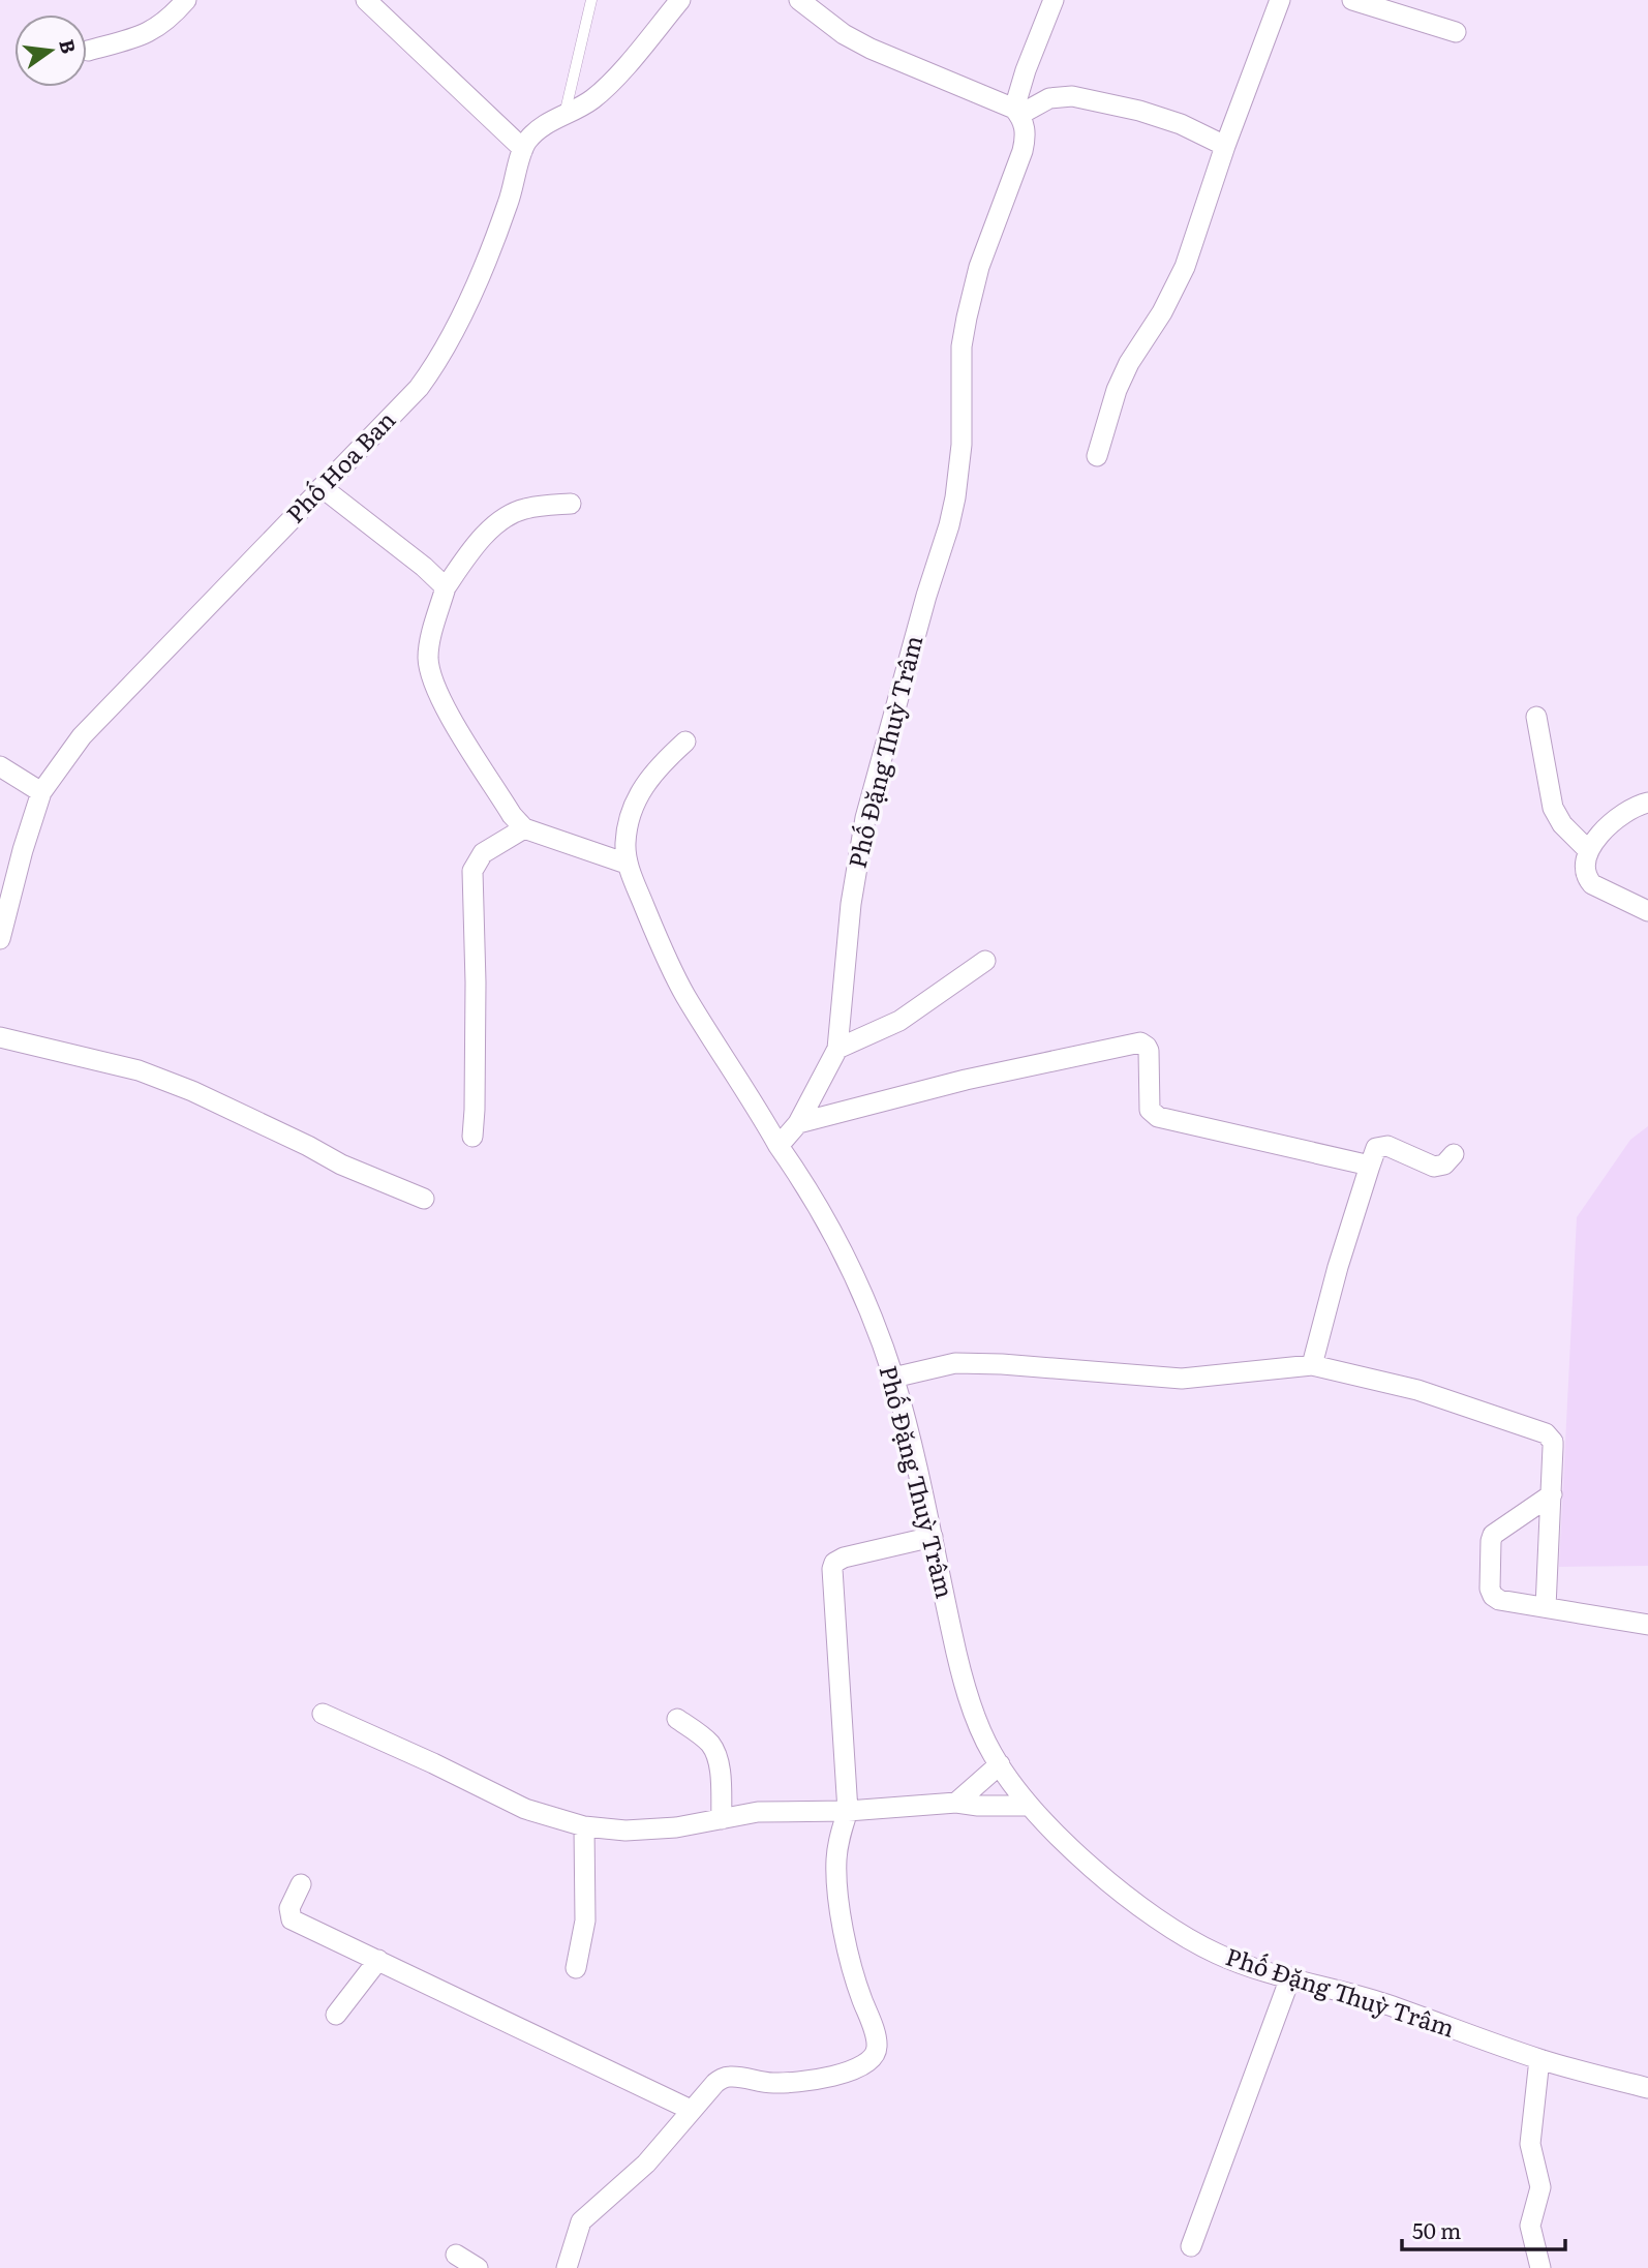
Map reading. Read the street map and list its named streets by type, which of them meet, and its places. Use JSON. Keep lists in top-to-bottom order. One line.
{"streets":{"street":["Phố Hoa Ban","Phố Đặng Thuỳ Trâm"]},"scale_bar":"50 m","north":"right"}
